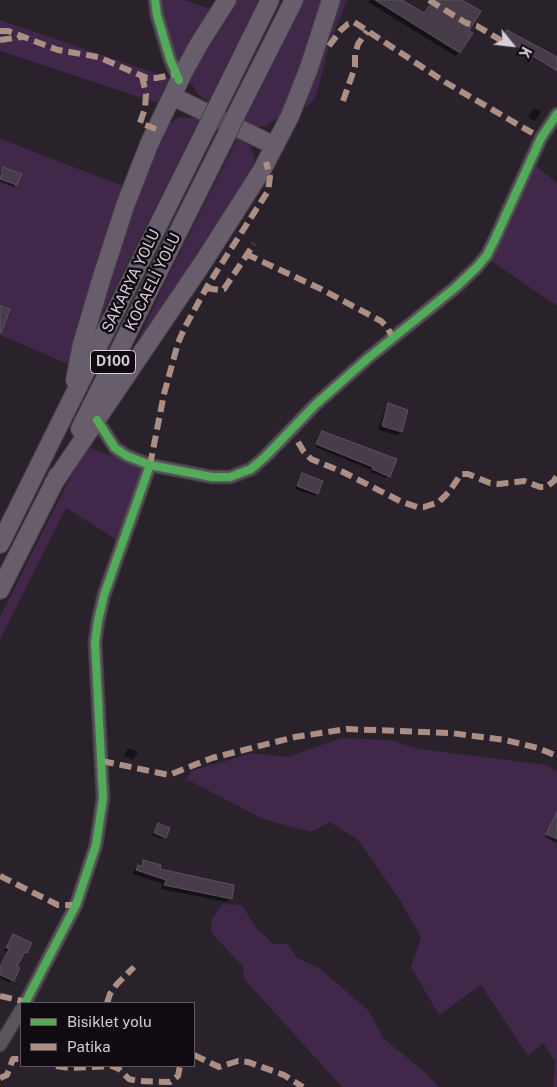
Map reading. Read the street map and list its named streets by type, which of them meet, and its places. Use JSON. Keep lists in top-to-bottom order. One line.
{"streets":{"highway":["SAKARYA YOLU","KOCAELİ YOLU","D100"]},"legend":["Bisiklet yolu","Patika"],"north":"bottom right"}
